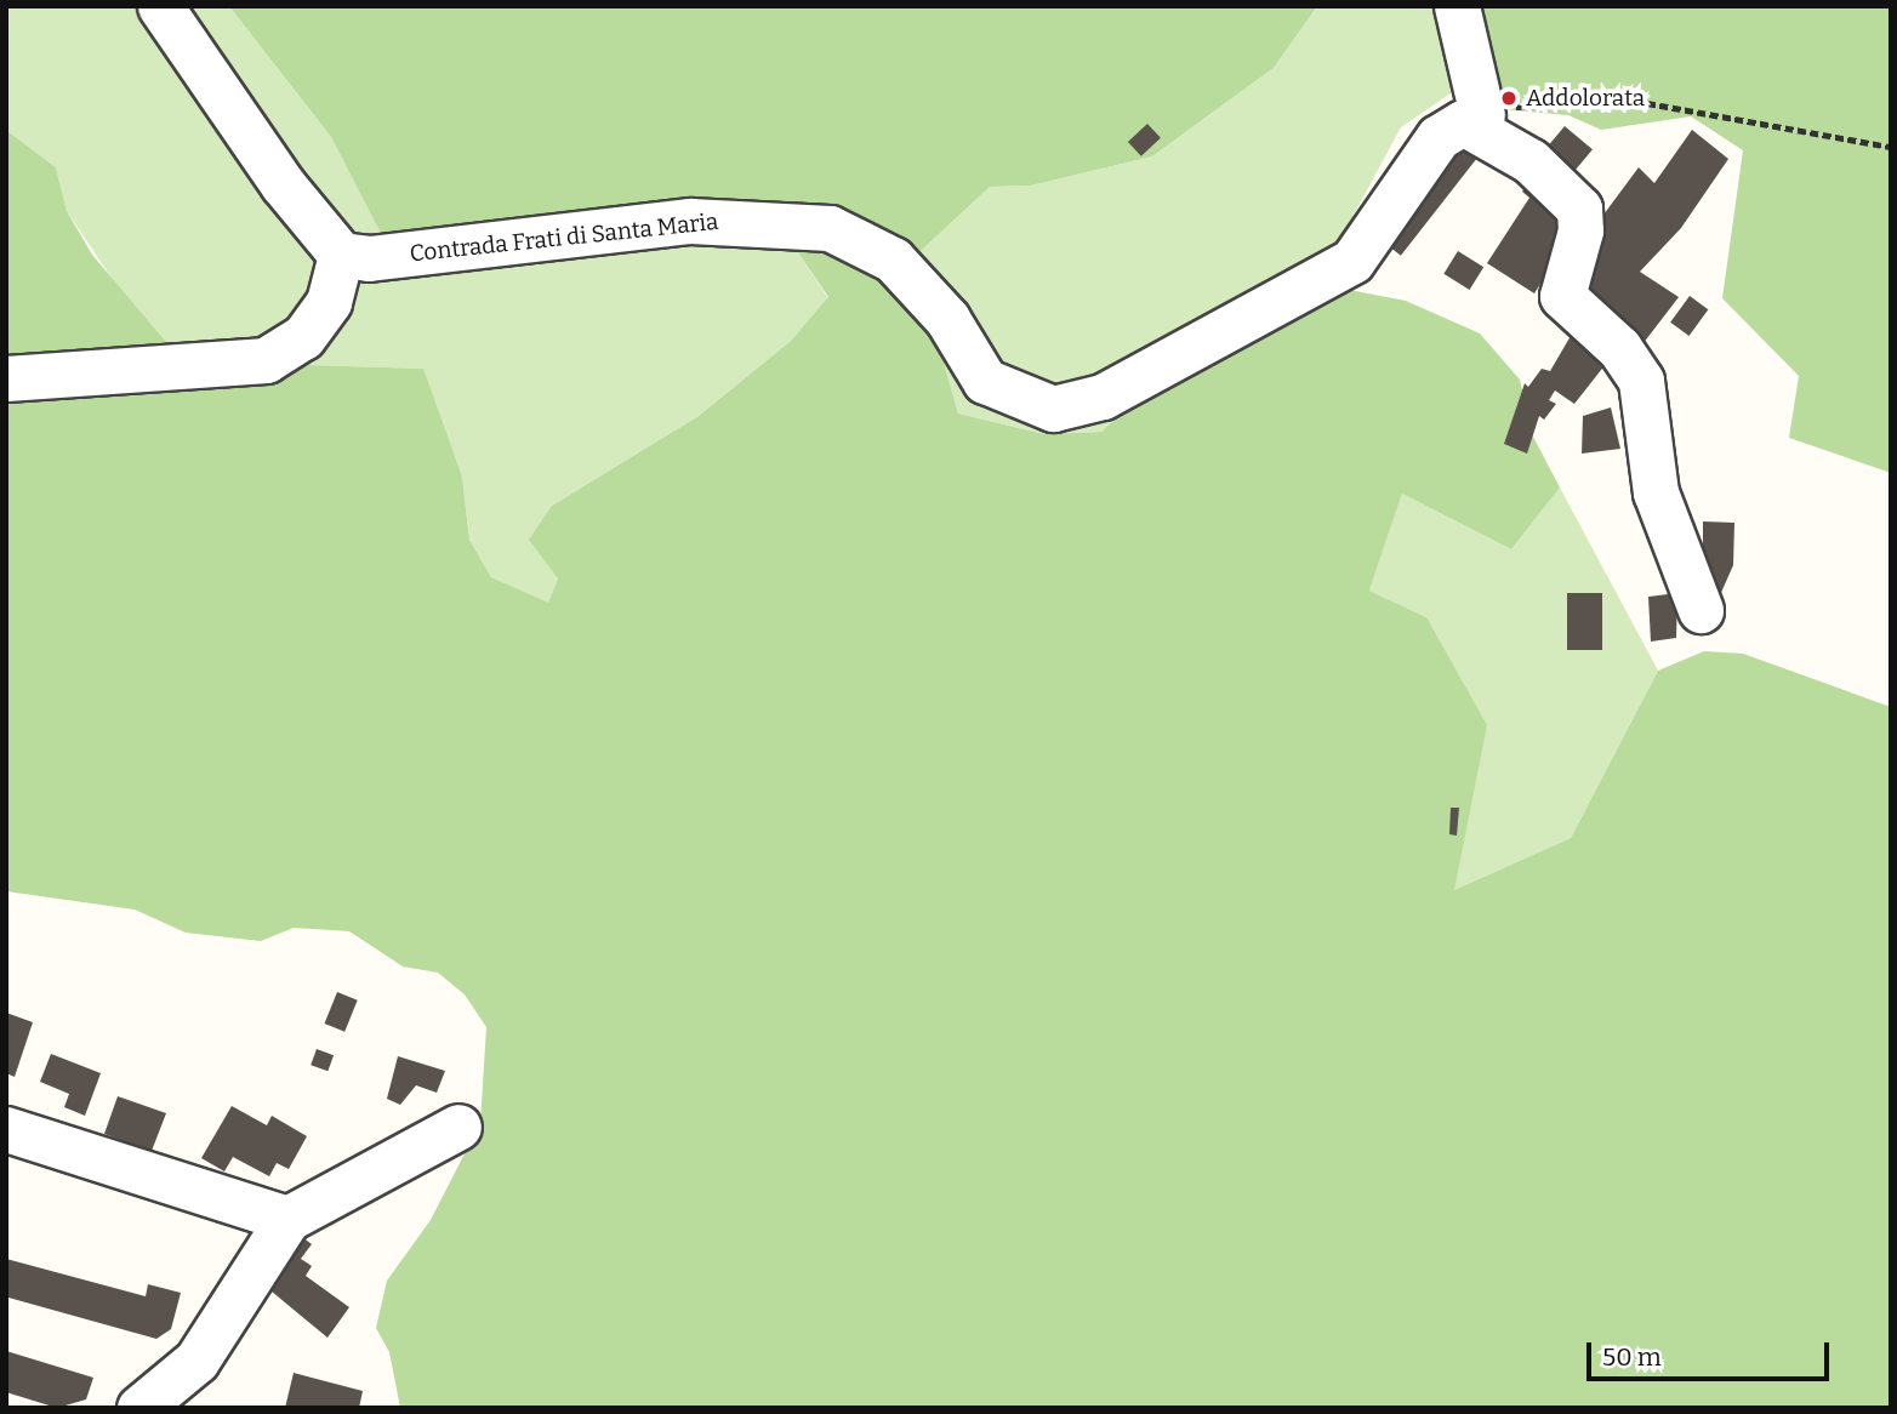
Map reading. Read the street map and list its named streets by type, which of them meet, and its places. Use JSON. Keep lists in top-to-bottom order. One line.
{"streets":{"street":["Contrada Frati di Santa Maria"]},"places":["Addolorata"],"scale_bar":"50 m"}
